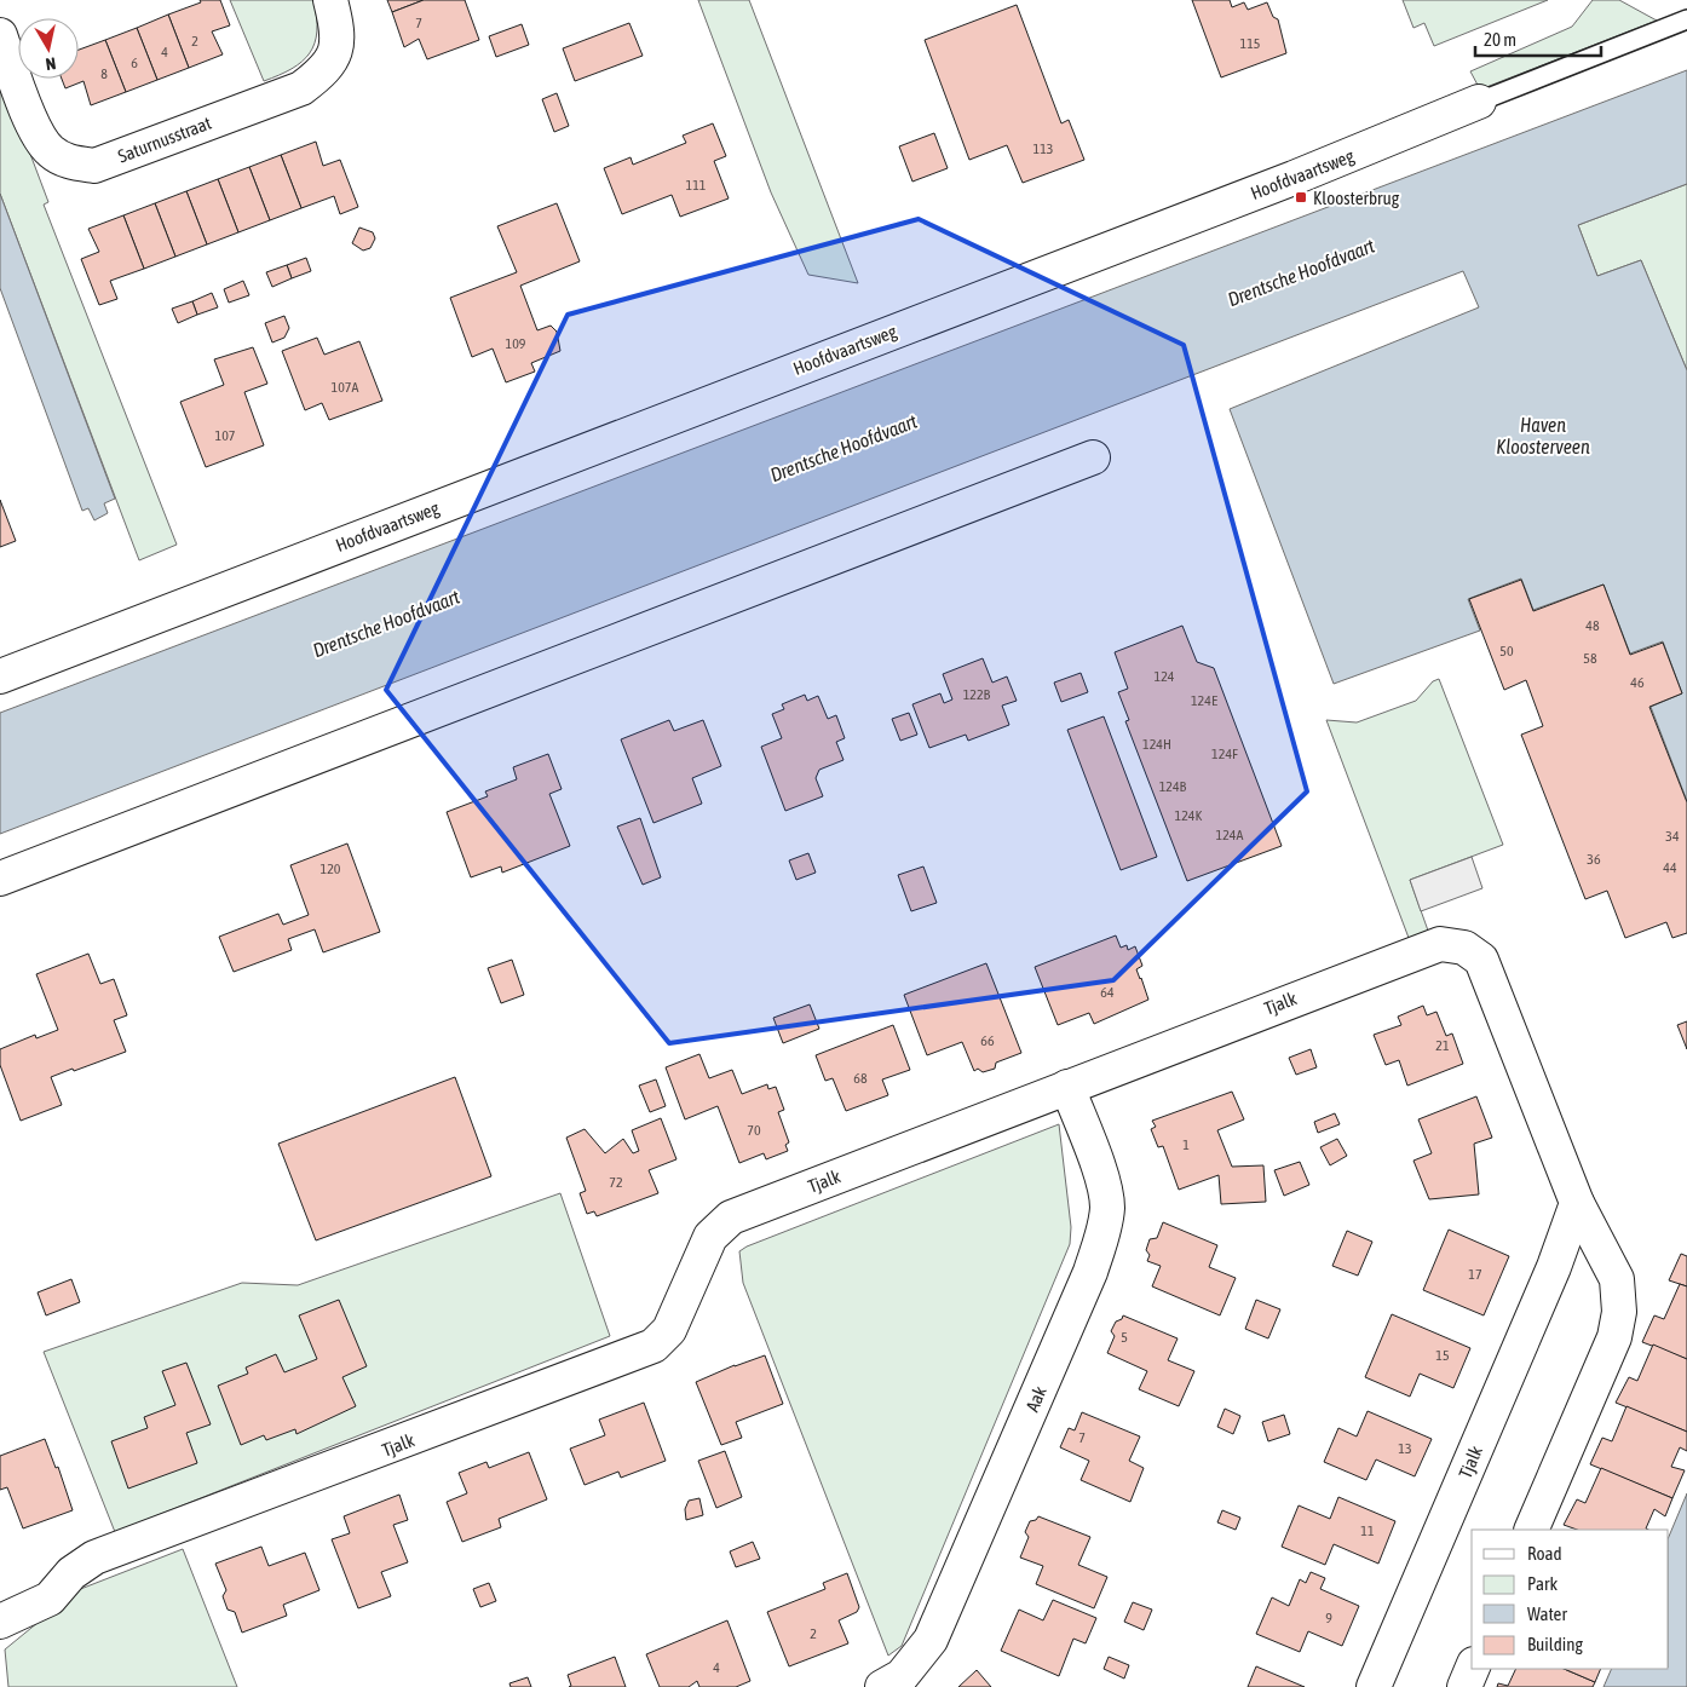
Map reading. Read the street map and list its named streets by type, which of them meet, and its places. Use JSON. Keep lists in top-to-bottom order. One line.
{"streets":{"street":["Saturnusstraat","Hoofdvaartsweg","Tjalk","Aak"]},"crossings":[["Tjalk","Aak"]],"water":["Drentsche Hoofdvaart","Haven Kloosterveen"],"places":{"transit":["Kloosterbrug"]},"house_numbers":["7","2","115","4","6","8","113","111","109","107A","107","48","50","58","124","46","122B","124E","124H","124F","124B","124K","124A","34","36","44","120","64","66","21","68","70","1","72","17","5","15","7","13","11","9","2","4"],"legend":["Road","Park","Water","Building"],"scale_bar":"20 m","north":"bottom"}
